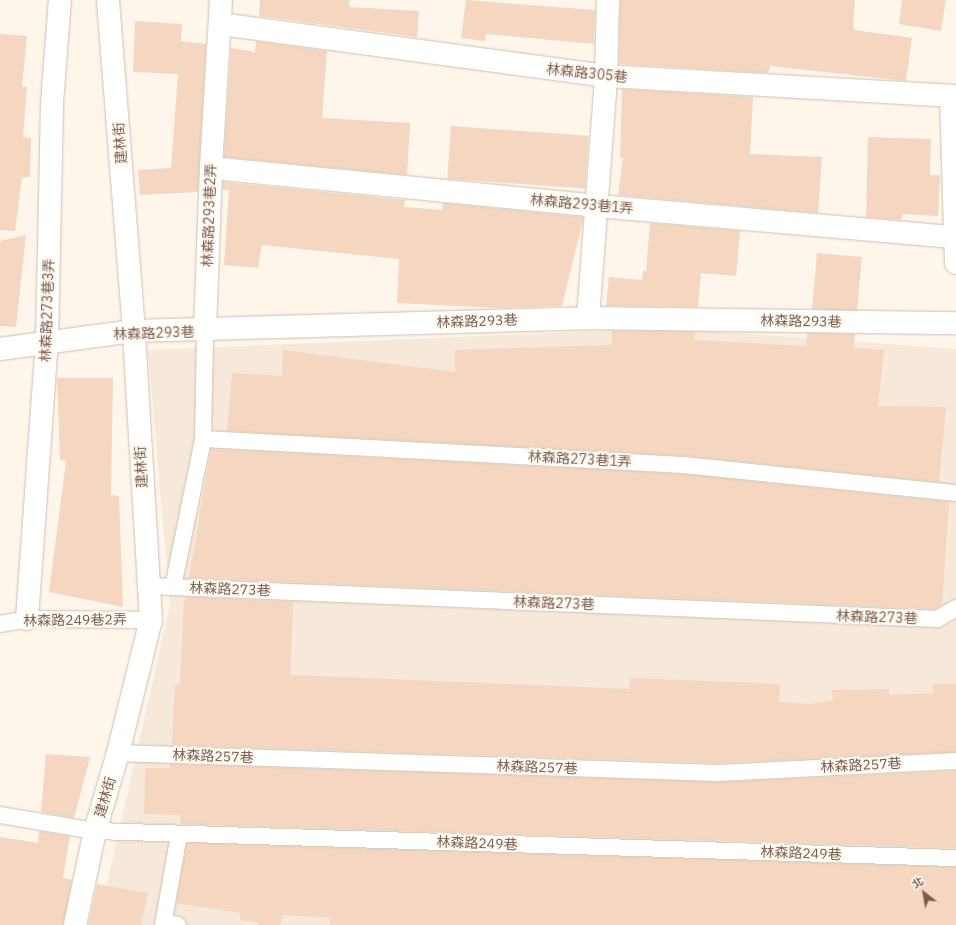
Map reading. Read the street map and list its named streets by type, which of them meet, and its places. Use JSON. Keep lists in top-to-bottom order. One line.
{"streets":{"street":["林森路305巷","建林街","林森路293巷1弄","林森路293巷2弄","林森路273巷3弄","林森路293巷"],"lane":["林森路273巷1弄","林森路273巷","林森路249巷2弄","林森路257巷","林森路249巷"]},"crossings":[["林森路305巷","林森路293巷2弄"],["建林街","林森路293巷"],["建林街","林森路273巷"],["建林街","林森路249巷2弄"],["建林街","林森路257巷"],["建林街","林森路249巷"],["林森路293巷1弄","林森路293巷2弄"],["林森路293巷2弄","林森路293巷"],["林森路273巷3弄","林森路293巷"],["林森路273巷3弄","林森路249巷2弄"]],"north":"top left"}
